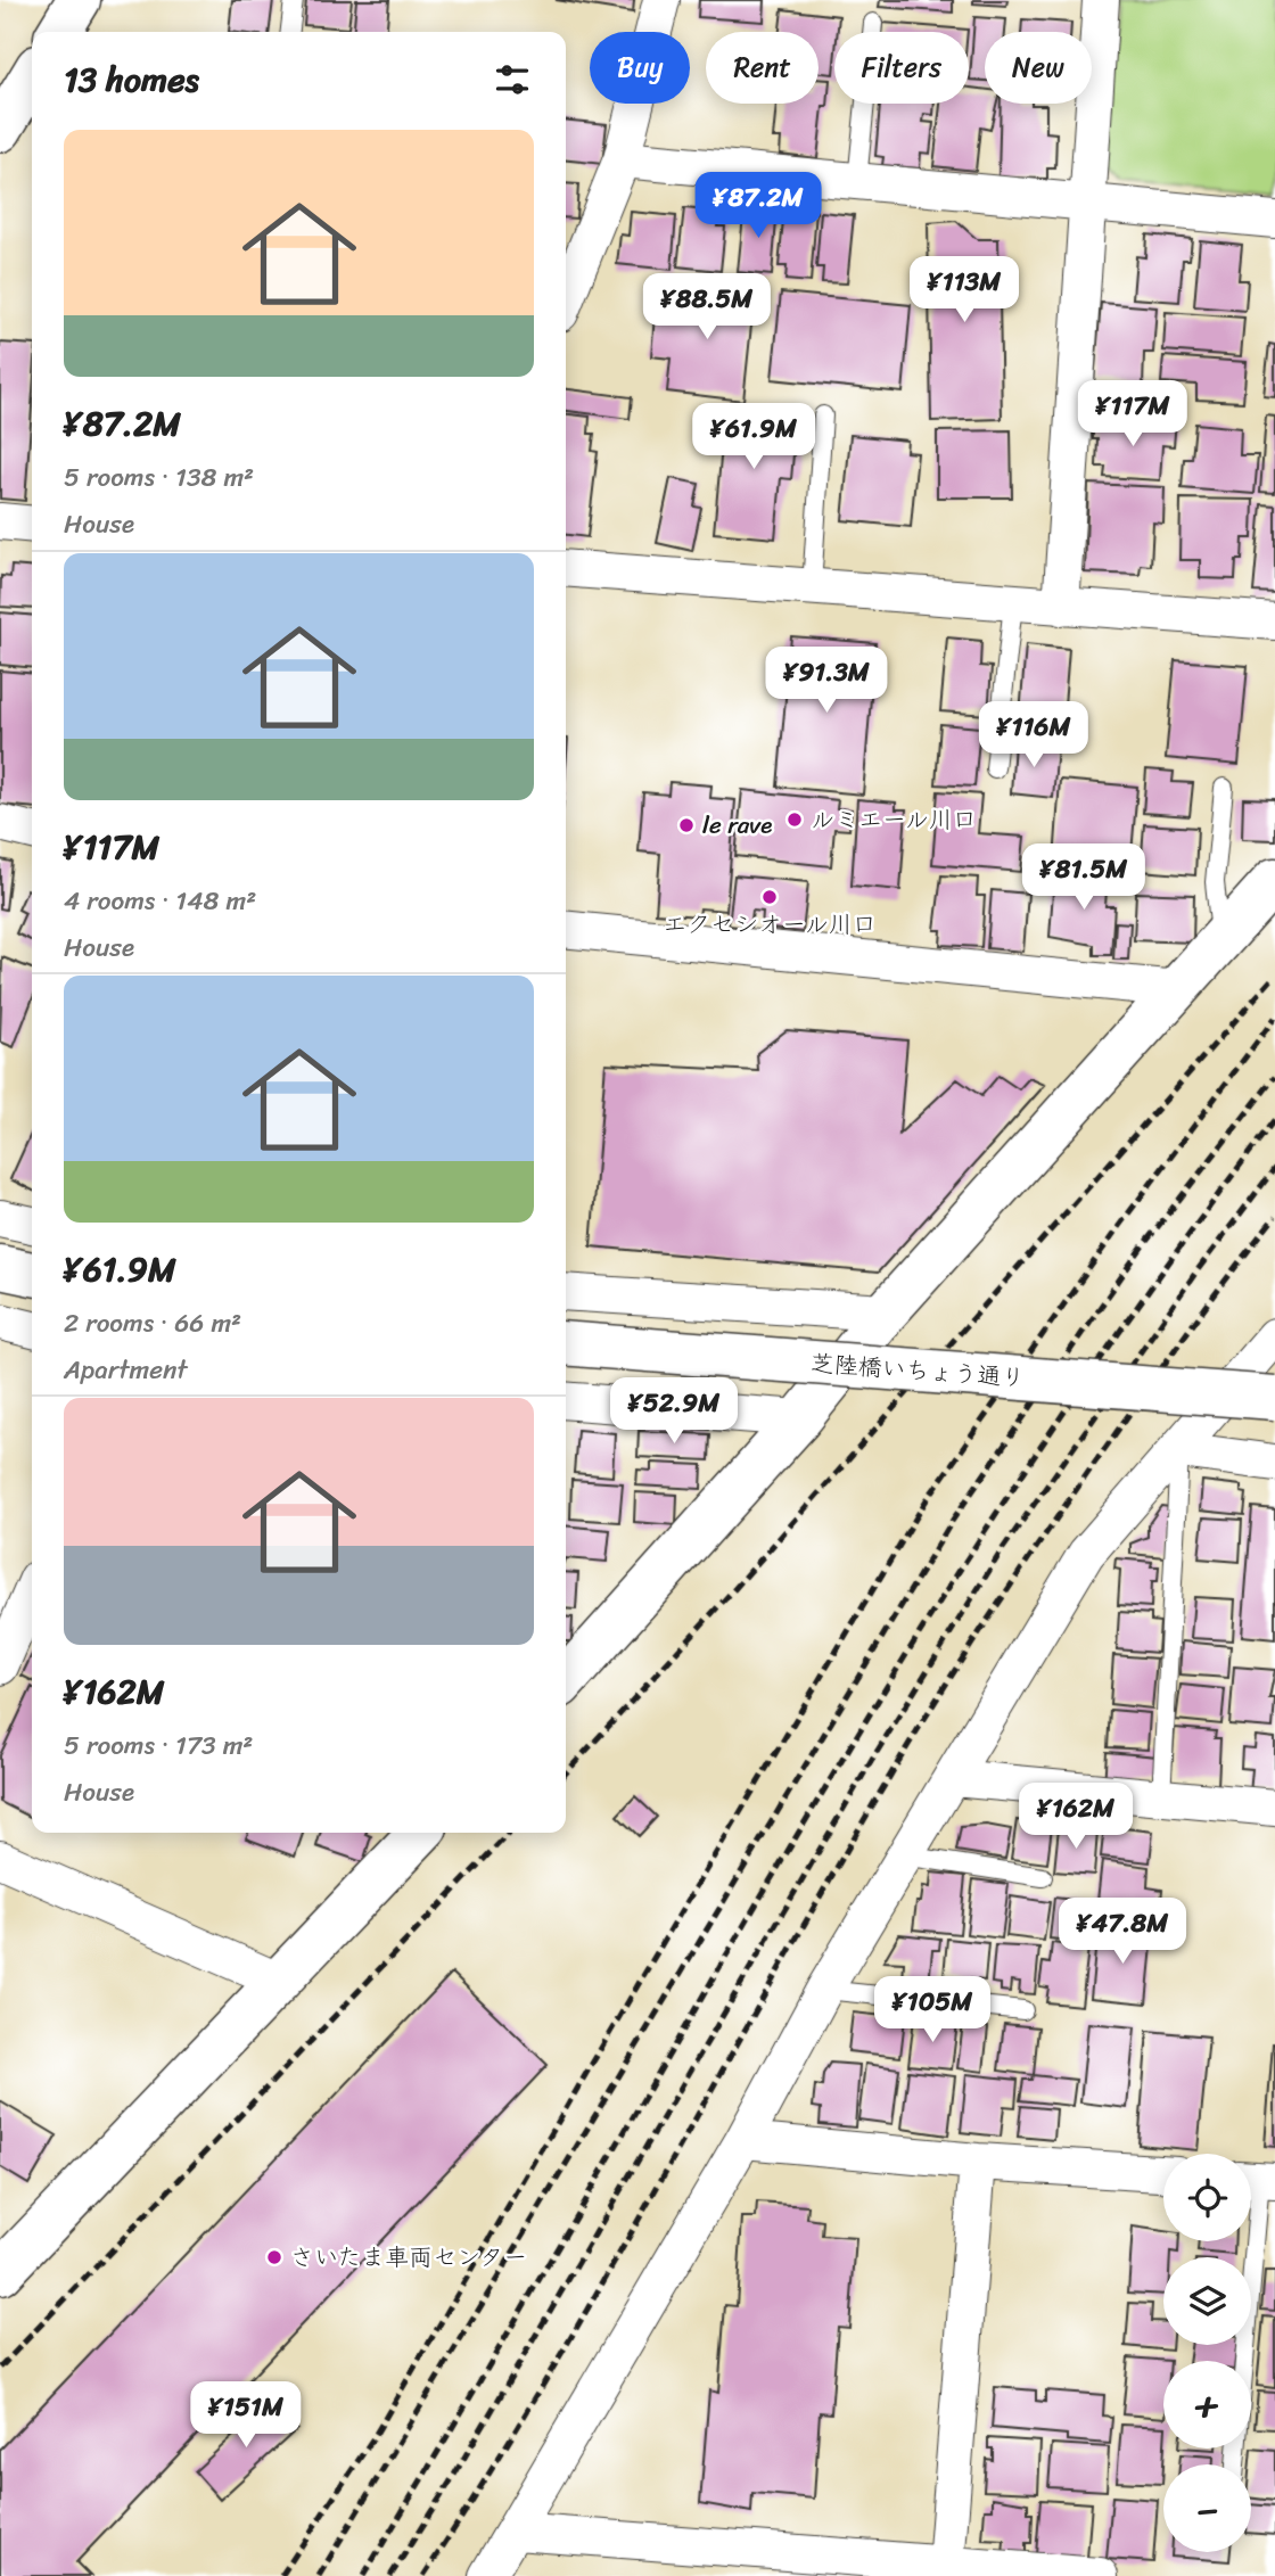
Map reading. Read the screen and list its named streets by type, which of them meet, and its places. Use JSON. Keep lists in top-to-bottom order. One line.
{"streets":{"street":["芝陸橋いちょう通り"]},"places":["ルミエール川口","le rave","エクセシオール川口","さいたま車両センター"],"page":{"chip":["Buy","Rent","Filters","New"],"heading":"13 homes","list":[{"name":"¥87.2M","note":"5 rooms · 138 m² · House"},{"name":"¥117M","note":"4 rooms · 148 m² · House"},{"name":"¥61.9M","note":"2 rooms · 66 m² · Apartment"},{"name":"¥162M","note":"5 rooms · 173 m² · House"}],"price":["¥87.2M","¥113M","¥88.5M","¥117M","¥61.9M","¥91.3M","¥116M","¥81.5M","¥52.9M","¥162M","¥47.8M","¥105M","¥151M"],"map_buttons":["+","−"]}}
